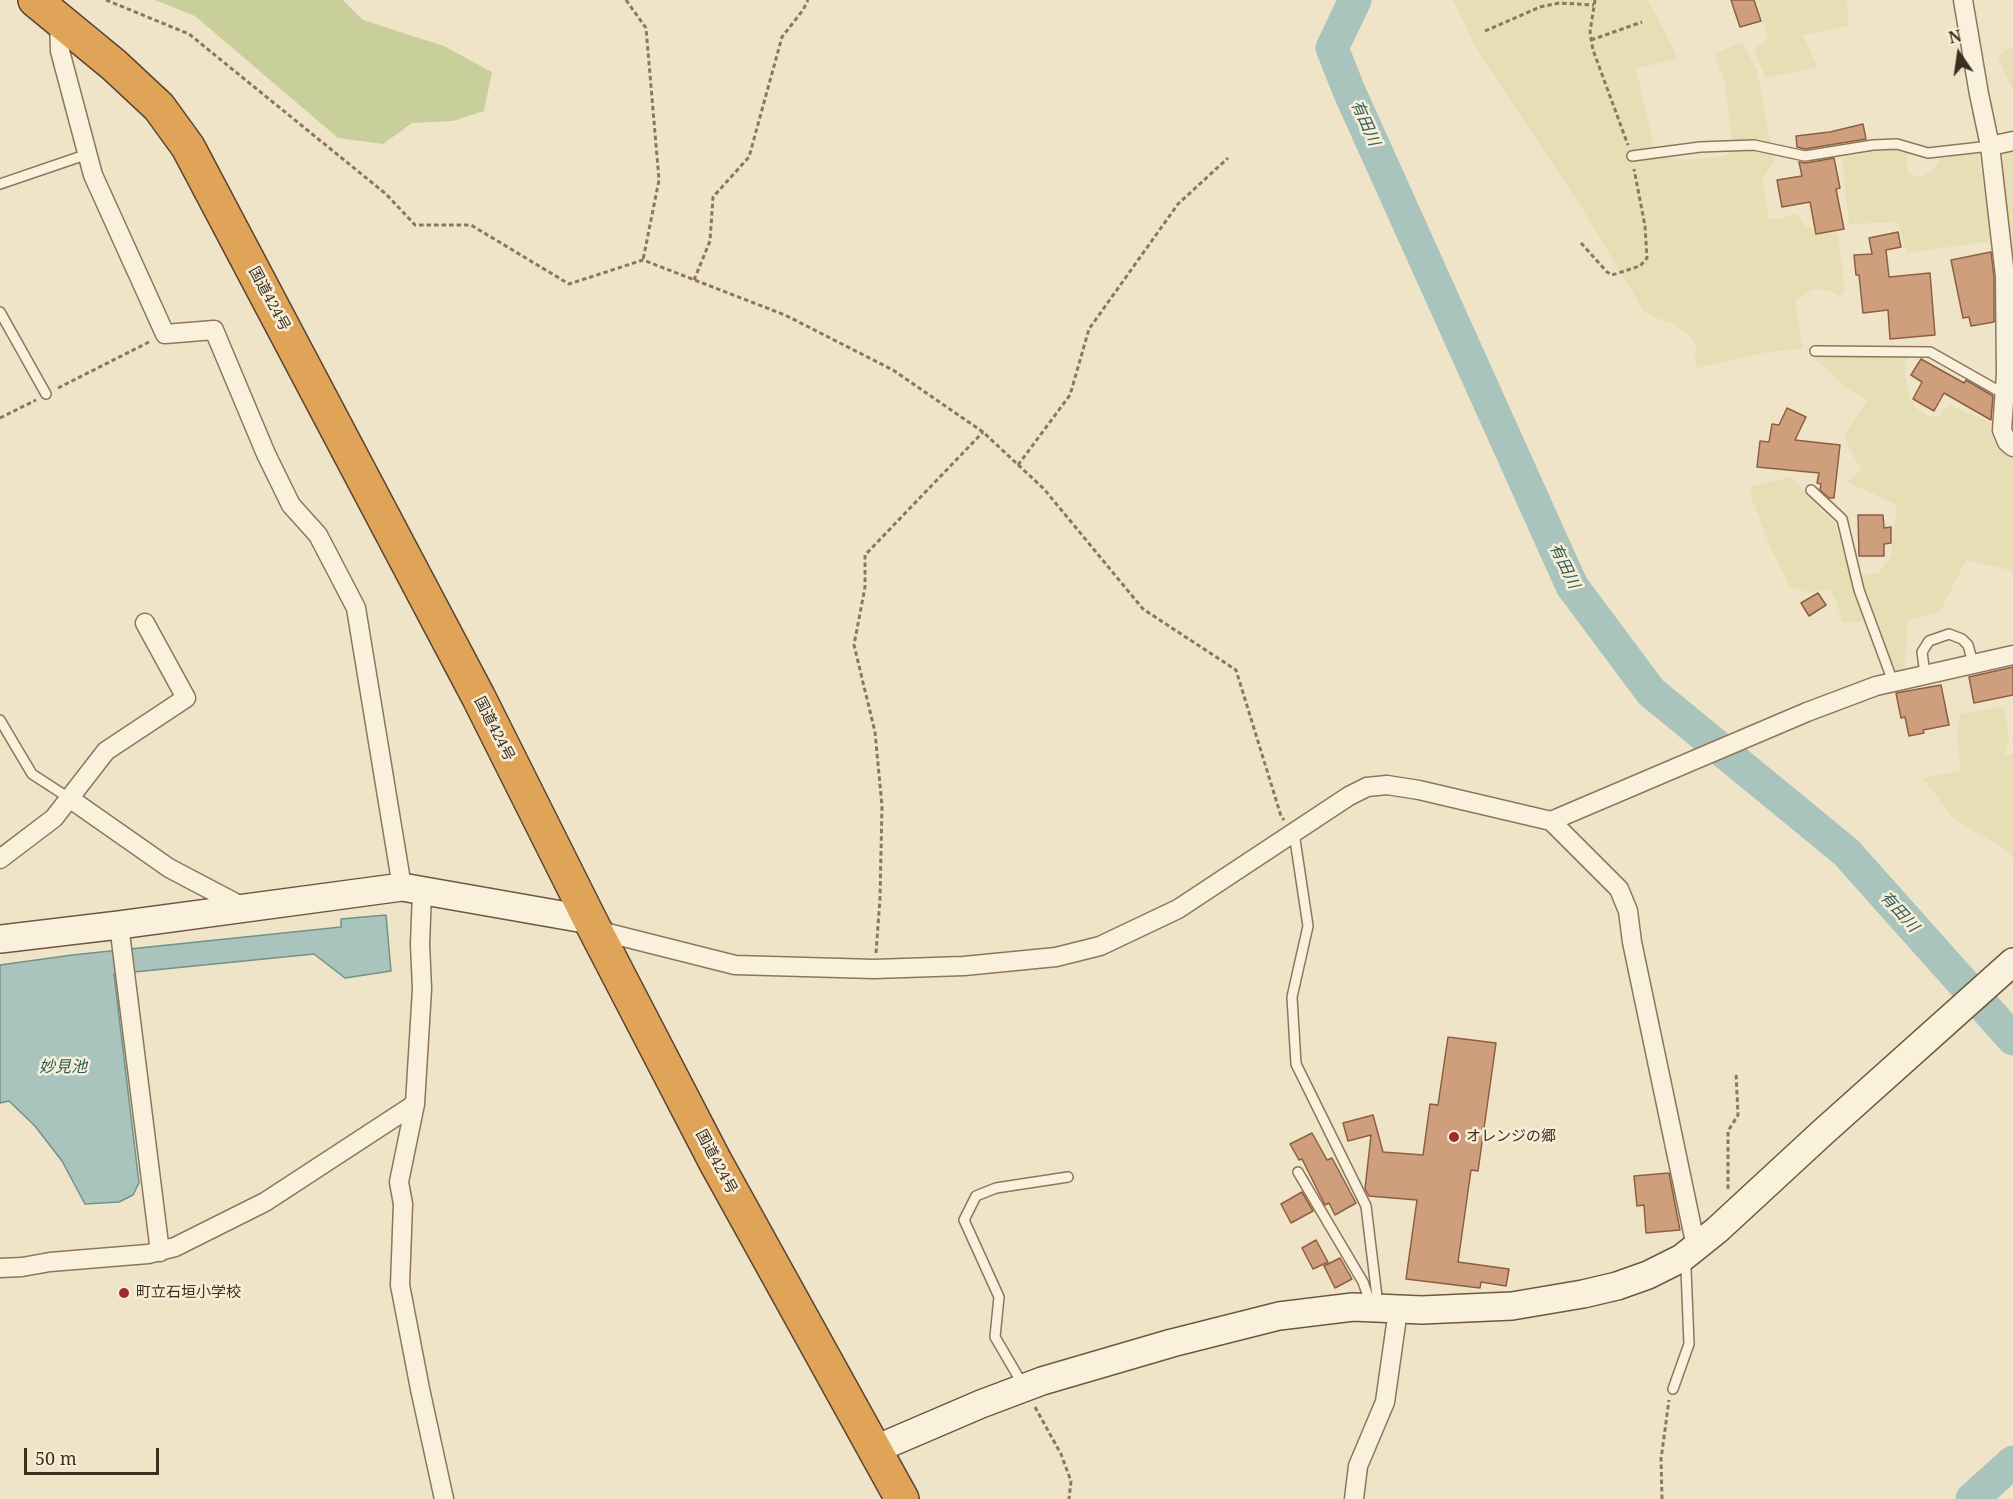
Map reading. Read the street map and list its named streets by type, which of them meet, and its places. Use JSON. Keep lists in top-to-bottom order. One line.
{"streets":{"highway":["国道424号"]},"water":["有田川","妙見池"],"places":["オレンジの郷","町立石垣小学校"],"scale_bar":"50 m","north":"top"}
